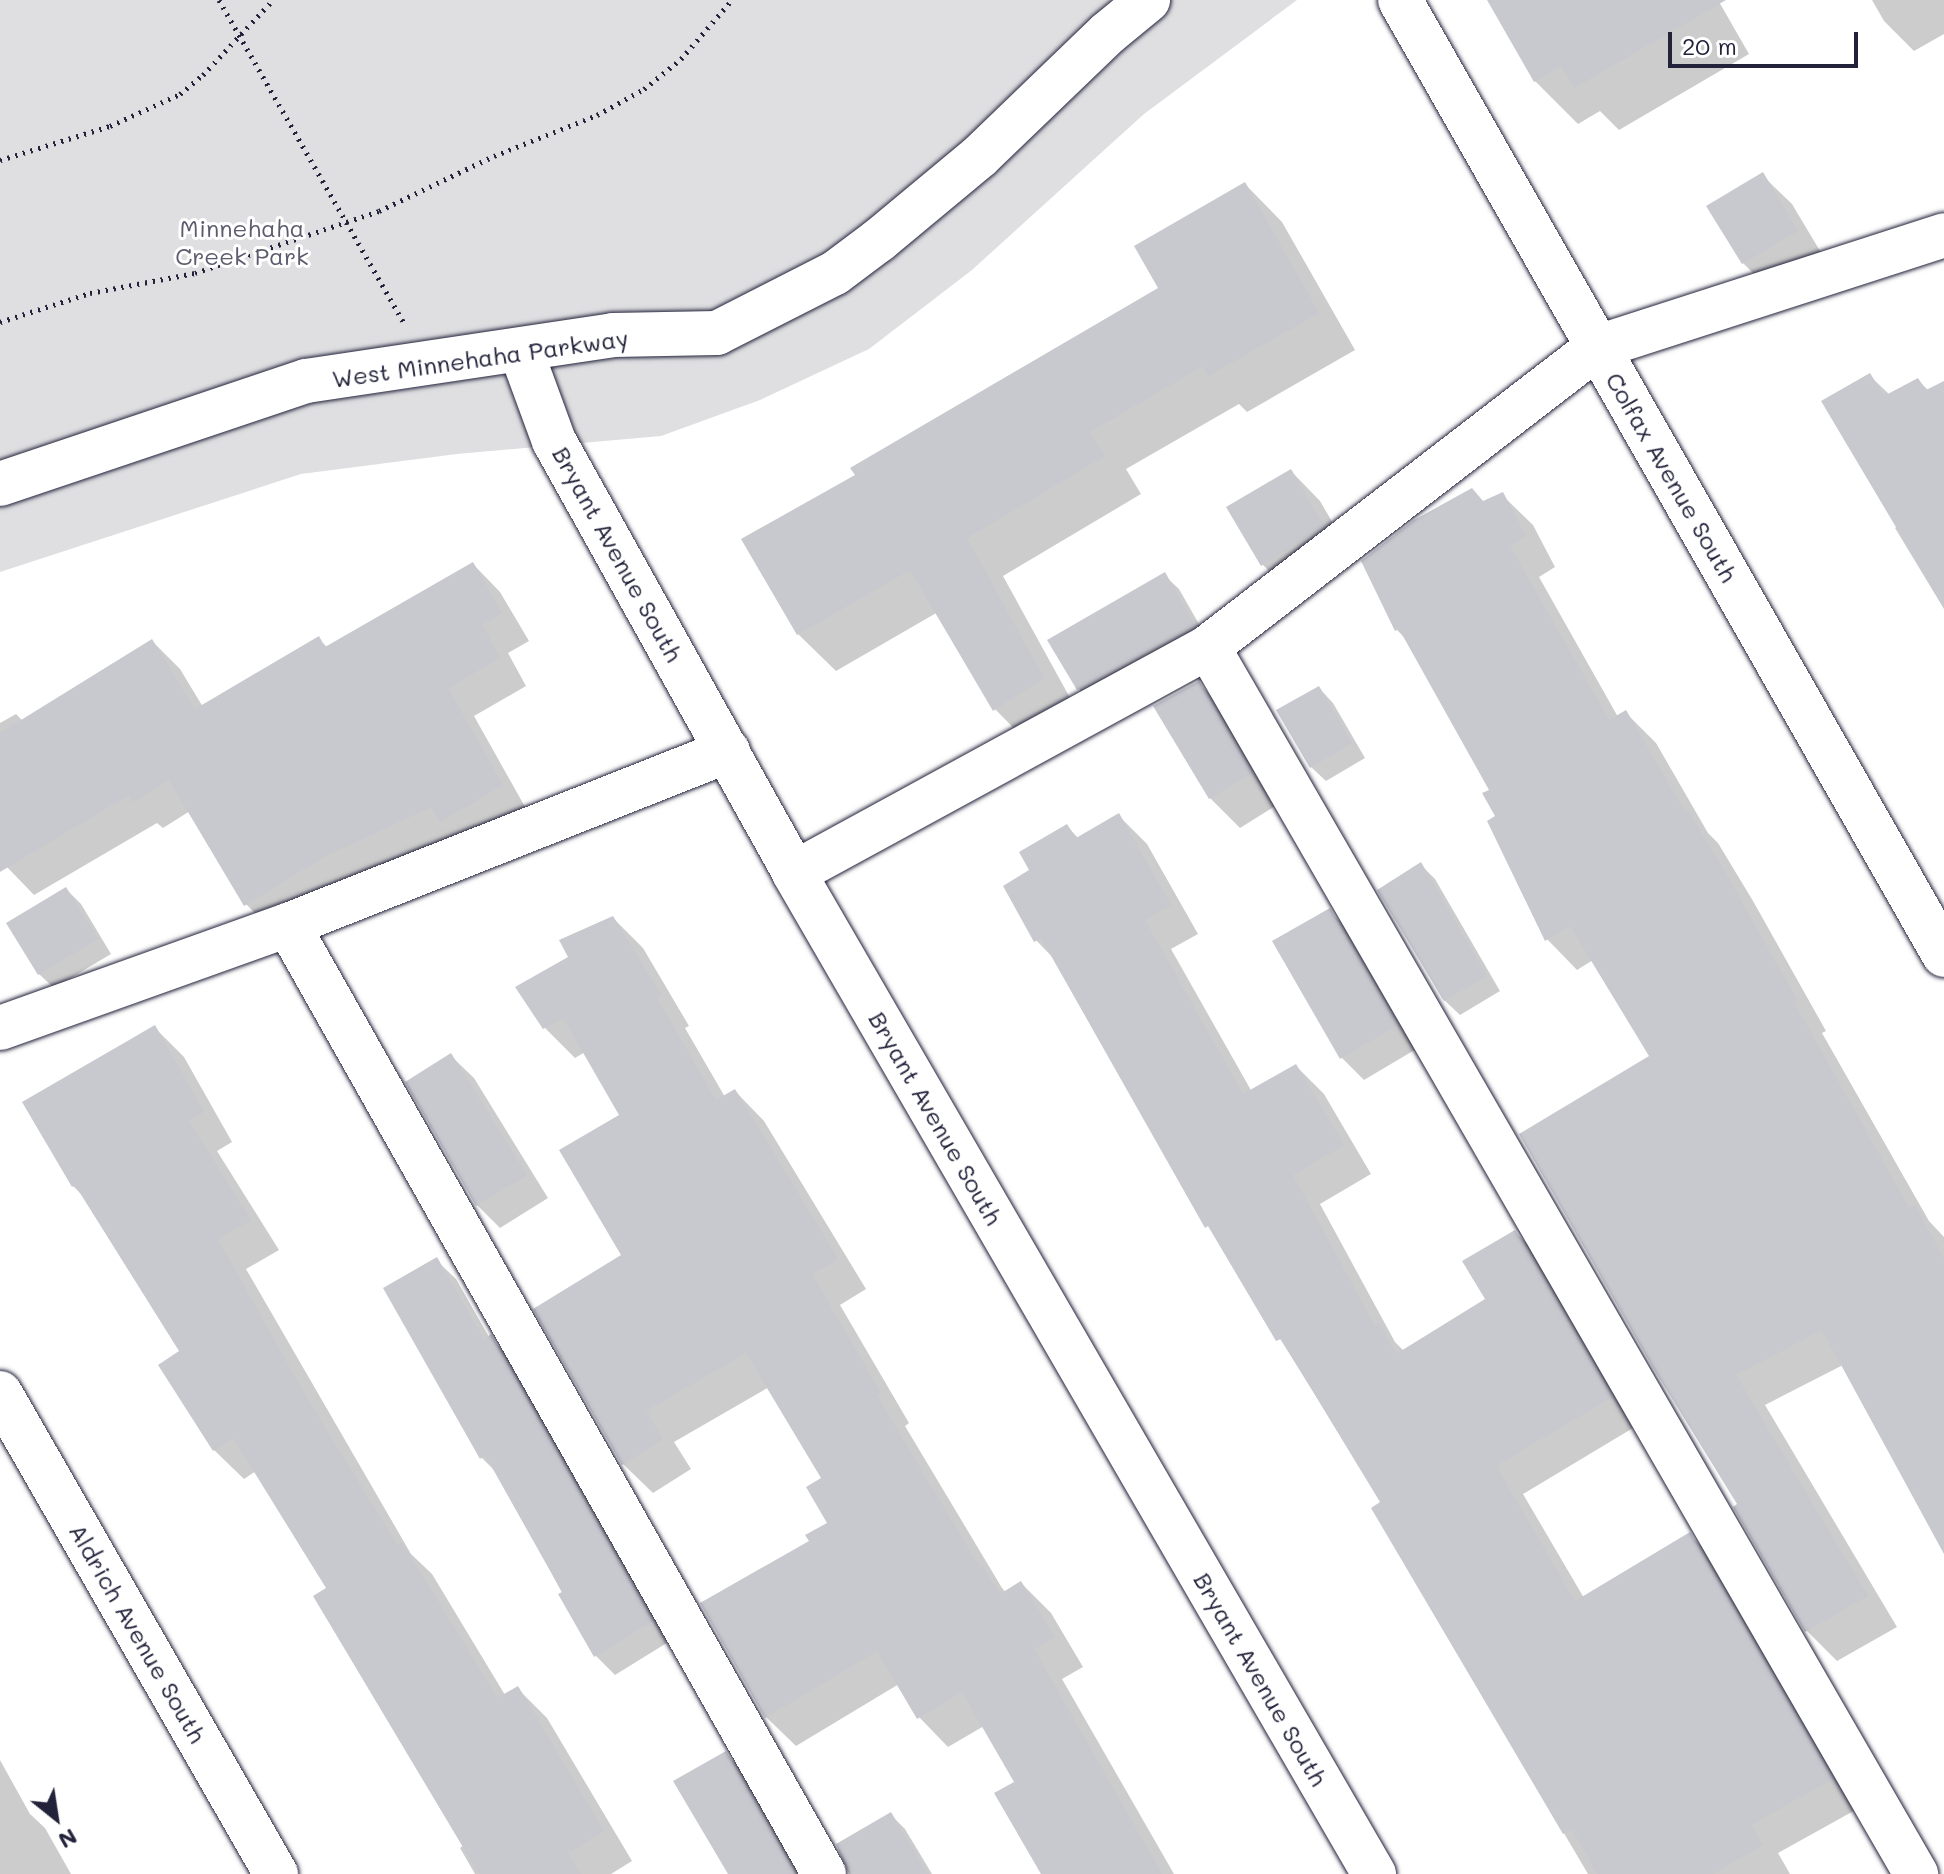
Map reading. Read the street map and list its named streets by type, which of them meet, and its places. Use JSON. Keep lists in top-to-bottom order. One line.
{"streets":{"street":["West Minnehaha Parkway","Colfax Avenue South","Bryant Avenue South","Aldrich Avenue South"]},"crossings":[["West Minnehaha Parkway","Bryant Avenue South"]],"parks":["Minnehaha Creek Park"],"scale_bar":"20 m","north":"bottom right"}
